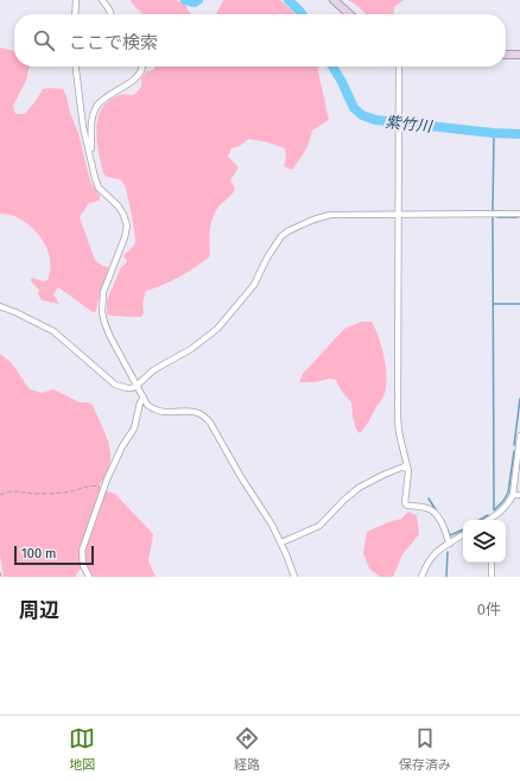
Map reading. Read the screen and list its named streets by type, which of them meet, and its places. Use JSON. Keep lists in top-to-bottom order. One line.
{"water":["紫竹川"],"scale_bar":"100 m","page":{"search":"ここで検索","scale":"100 m","heading":["周辺","0件"],"nav":["地図","経路","保存済み"]}}
